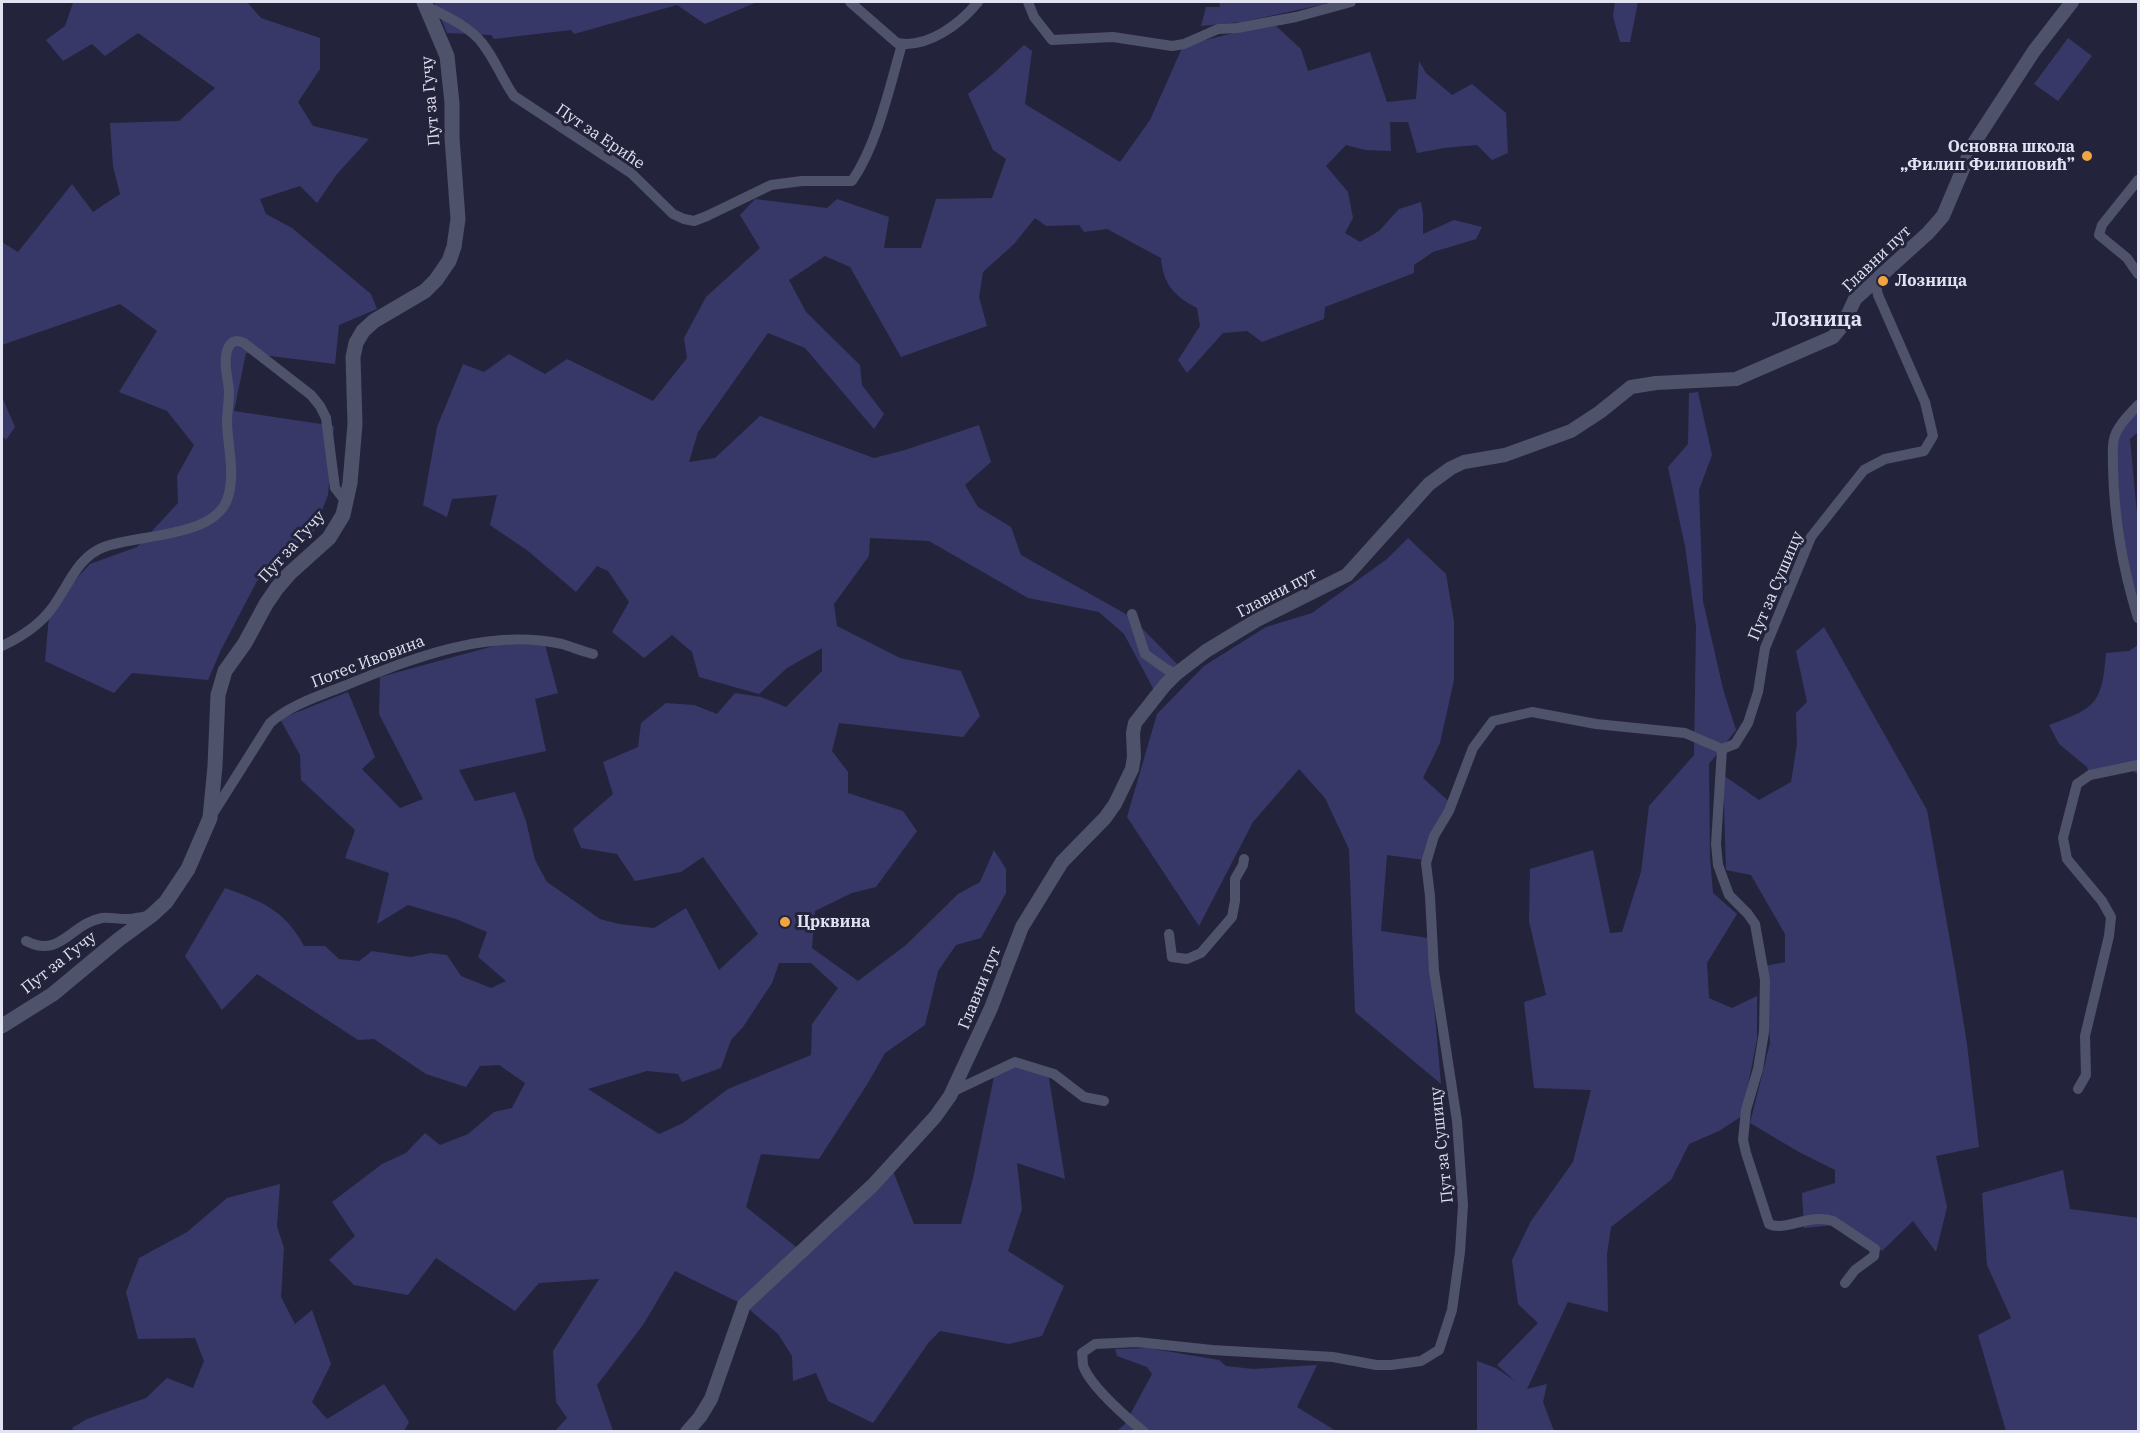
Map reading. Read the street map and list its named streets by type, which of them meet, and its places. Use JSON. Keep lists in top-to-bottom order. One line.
{"streets":{"main road":["Пут за Гучу"],"street":["Пут за Ериће","Главни пут","Пут за Сушицу","Потес Ивовина"]},"crossings":[["Пут за Гучу","Пут за Ериће"],["Пут за Гучу","Потес Ивовина"],["Главни пут","Пут за Сушицу"]],"districts":["Лозница"],"places":["Основна школа „Филип Филиповић”","Лозница","Црквина"]}
